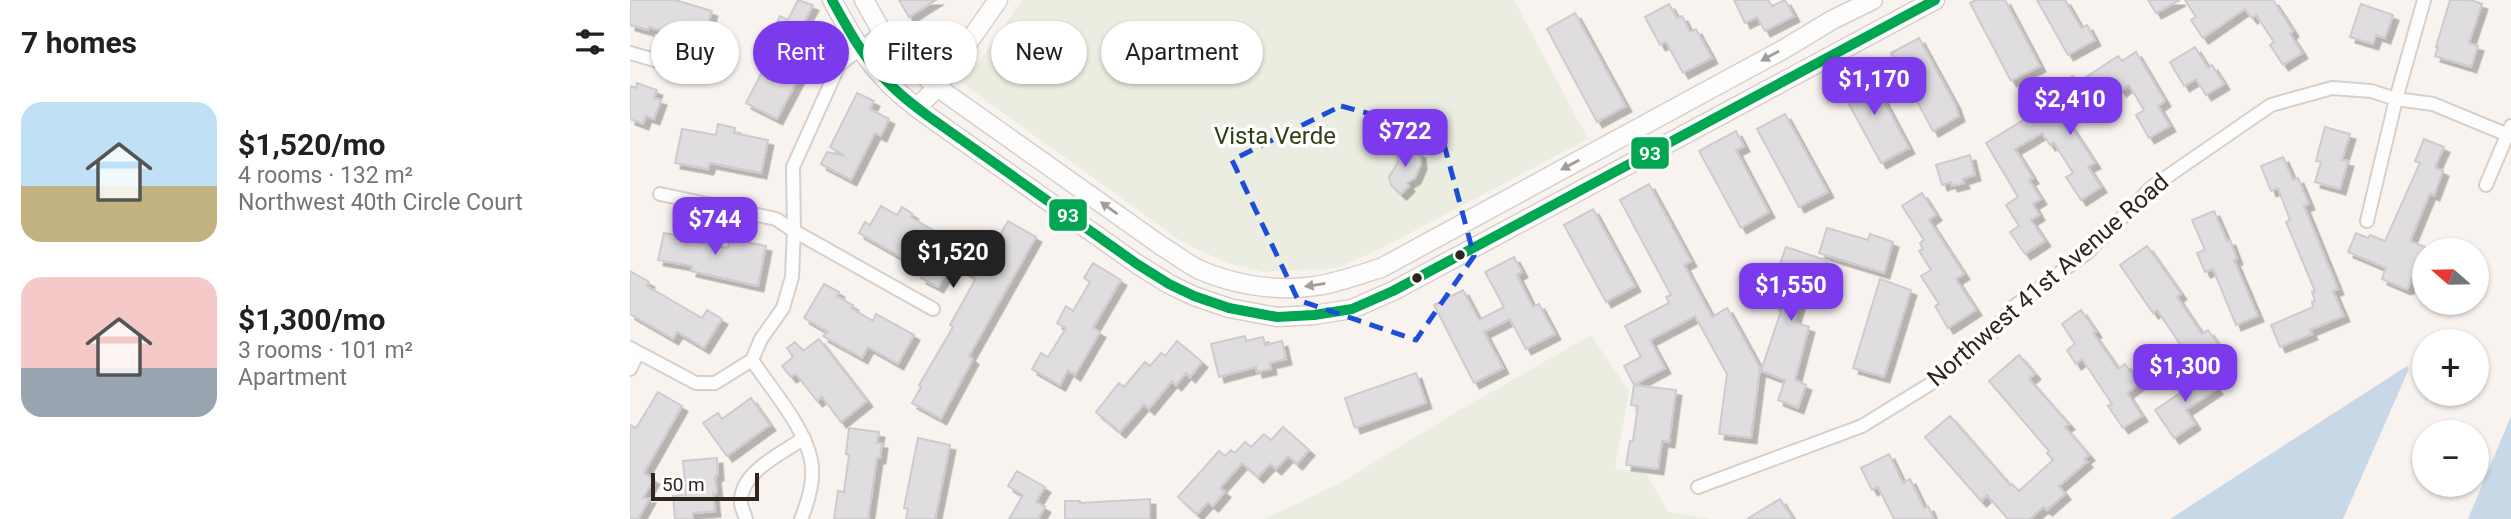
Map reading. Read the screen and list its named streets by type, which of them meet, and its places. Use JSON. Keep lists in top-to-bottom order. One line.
{"streets":{"street":["Northwest 41st Avenue Road"]},"parks":["Vista Verde"],"lines":["transit line 93"],"scale_bar":"50 m","north":"left","page":{"heading":"7 homes","chip":["Buy","Rent","Filters","New","Apartment"],"price":["$1,170","$2,410","$722","$744","$1,520","$1,550","$1,300"],"list":[{"name":"$1,520/mo","note":"4 rooms · 132 m² · Northwest 40th Circle Court"},{"name":"$1,300/mo","note":"3 rooms · 101 m² · Apartment"}],"map_buttons":["+","−"],"scale":"50 m"}}
